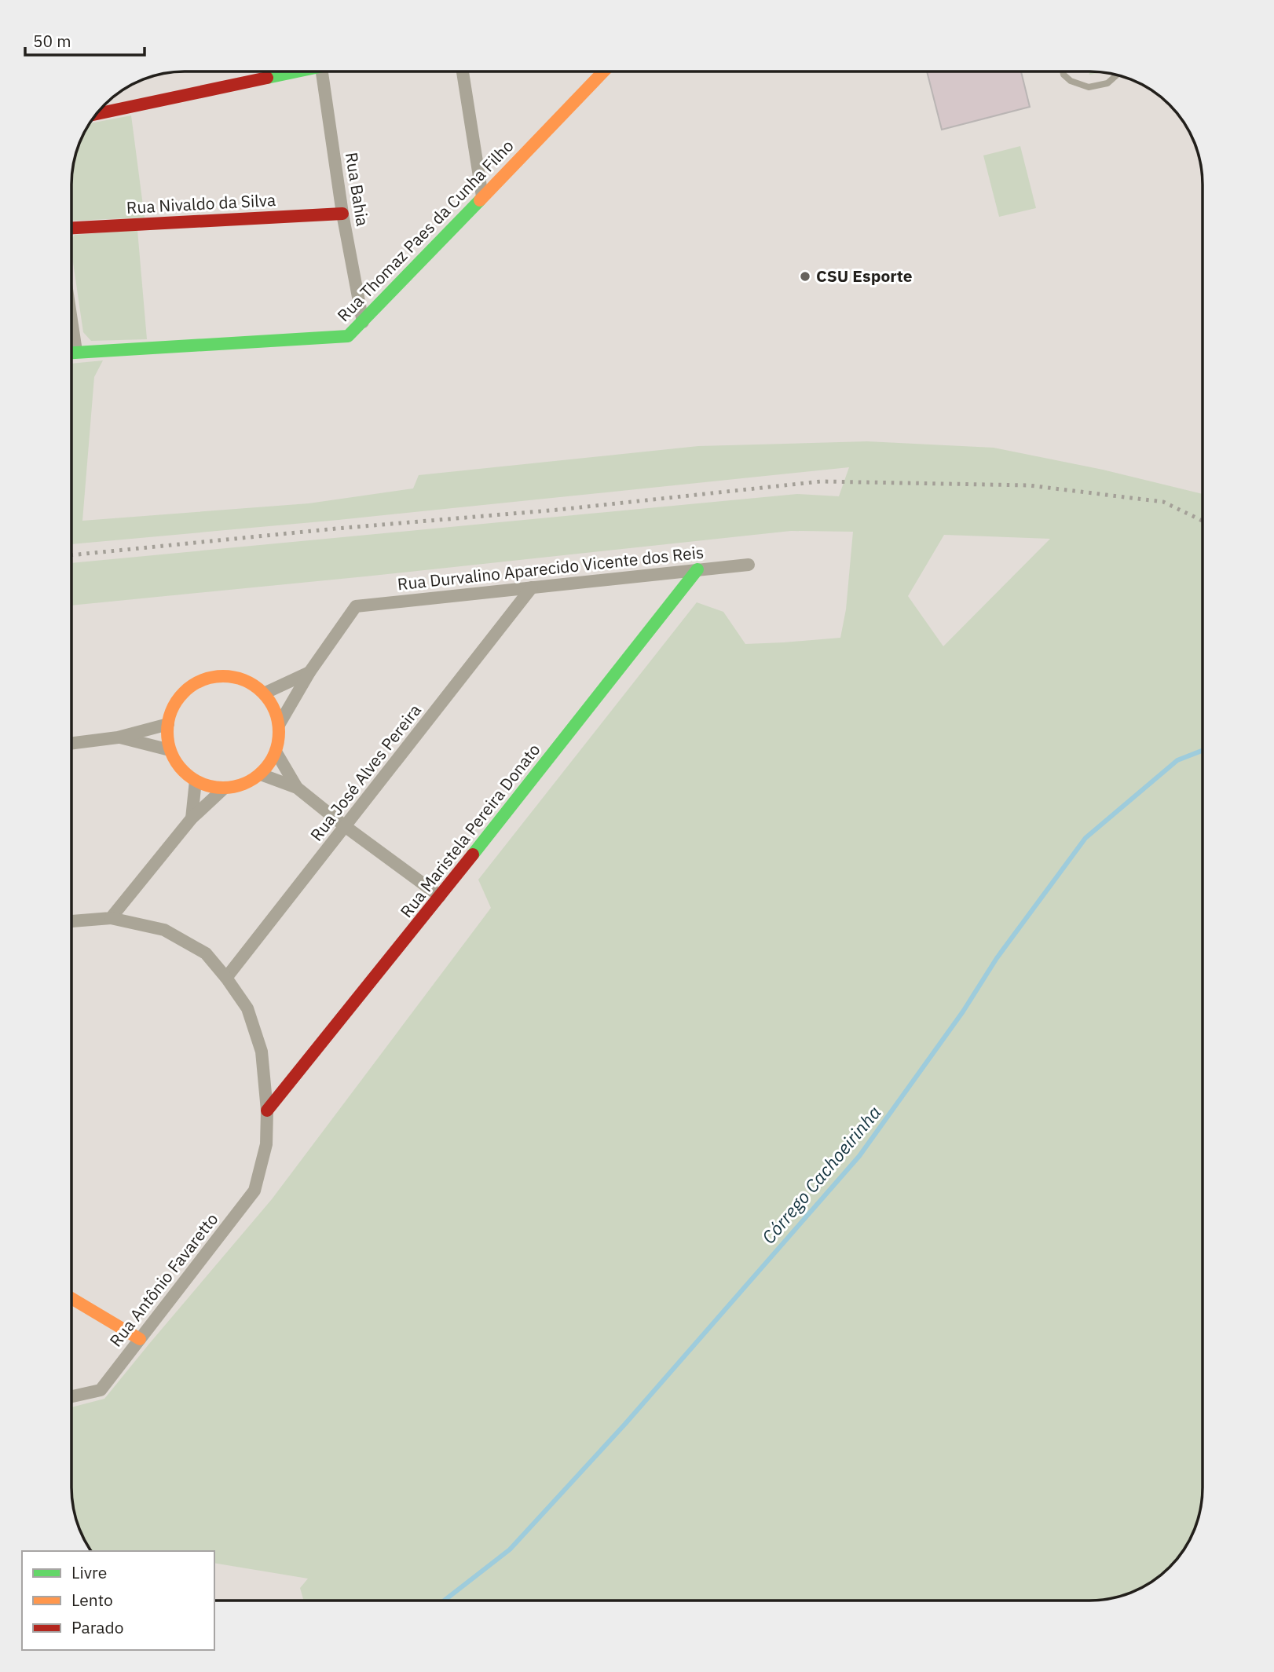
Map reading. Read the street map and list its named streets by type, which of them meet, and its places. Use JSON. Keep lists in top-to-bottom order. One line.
{"streets":{"street":["Rua Bahia","Rua Nivaldo da Silva","Rua Thomaz Paes da Cunha Filho","Rua Durvalino Aparecido Vicente dos Reis","Rua José Alves Pereira","Rua Maristela Pereira Donato","Rua Antônio Favaretto"]},"crossings":[["Rua Bahia","Rua Nivaldo da Silva"],["Rua Bahia","Rua Thomaz Paes da Cunha Filho"],["Rua Durvalino Aparecido Vicente dos Reis","Rua José Alves Pereira"],["Rua Durvalino Aparecido Vicente dos Reis","Rua Maristela Pereira Donato"],["Rua Maristela Pereira Donato","Rua Antônio Favaretto"]],"water":["Córrego Cachoeirinha"],"places":["CSU Esporte"],"legend":["Livre","Lento","Parado"],"scale_bar":"50 m"}
